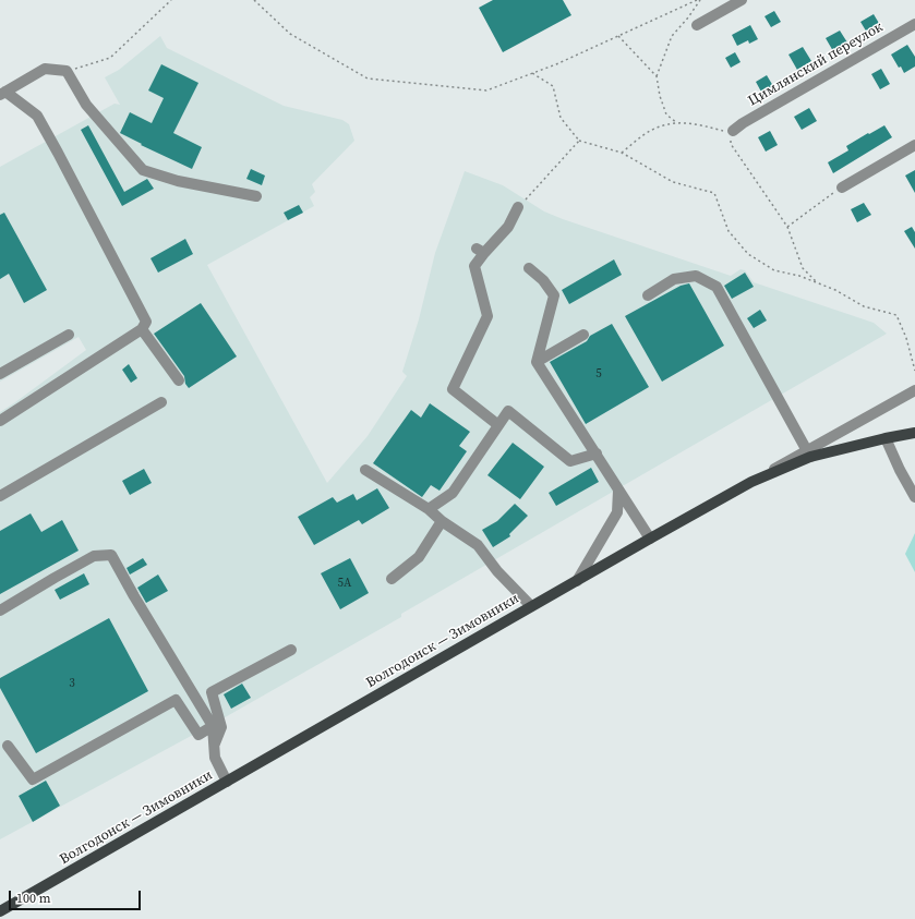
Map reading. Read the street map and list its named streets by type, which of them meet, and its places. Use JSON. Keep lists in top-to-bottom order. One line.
{"streets":{"main road":["Волгодонск — Зимовники"],"street":["Цимлянский переулок"]},"house_numbers":["5","5А","3"],"scale_bar":"100 m"}
